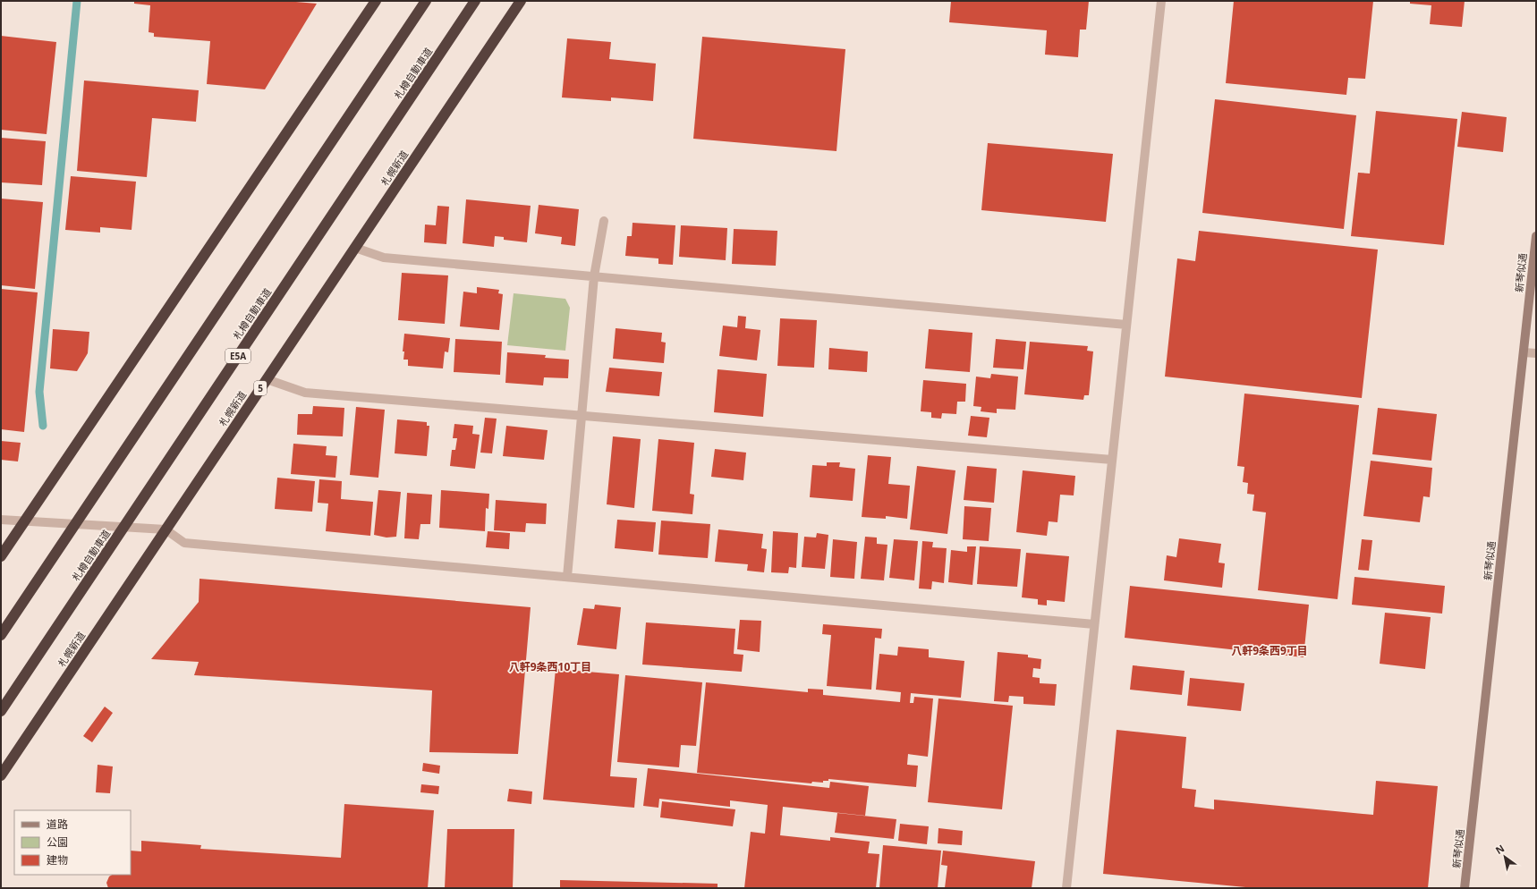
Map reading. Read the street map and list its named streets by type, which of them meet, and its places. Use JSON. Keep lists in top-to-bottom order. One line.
{"streets":{"highway":["札樽自動車道","札幌新道","E5A","5"],"street":["新琴似通"]},"districts":["八軒9条西9丁目","八軒9条西10丁目"],"legend":["道路","公園","建物"],"north":"top left"}
